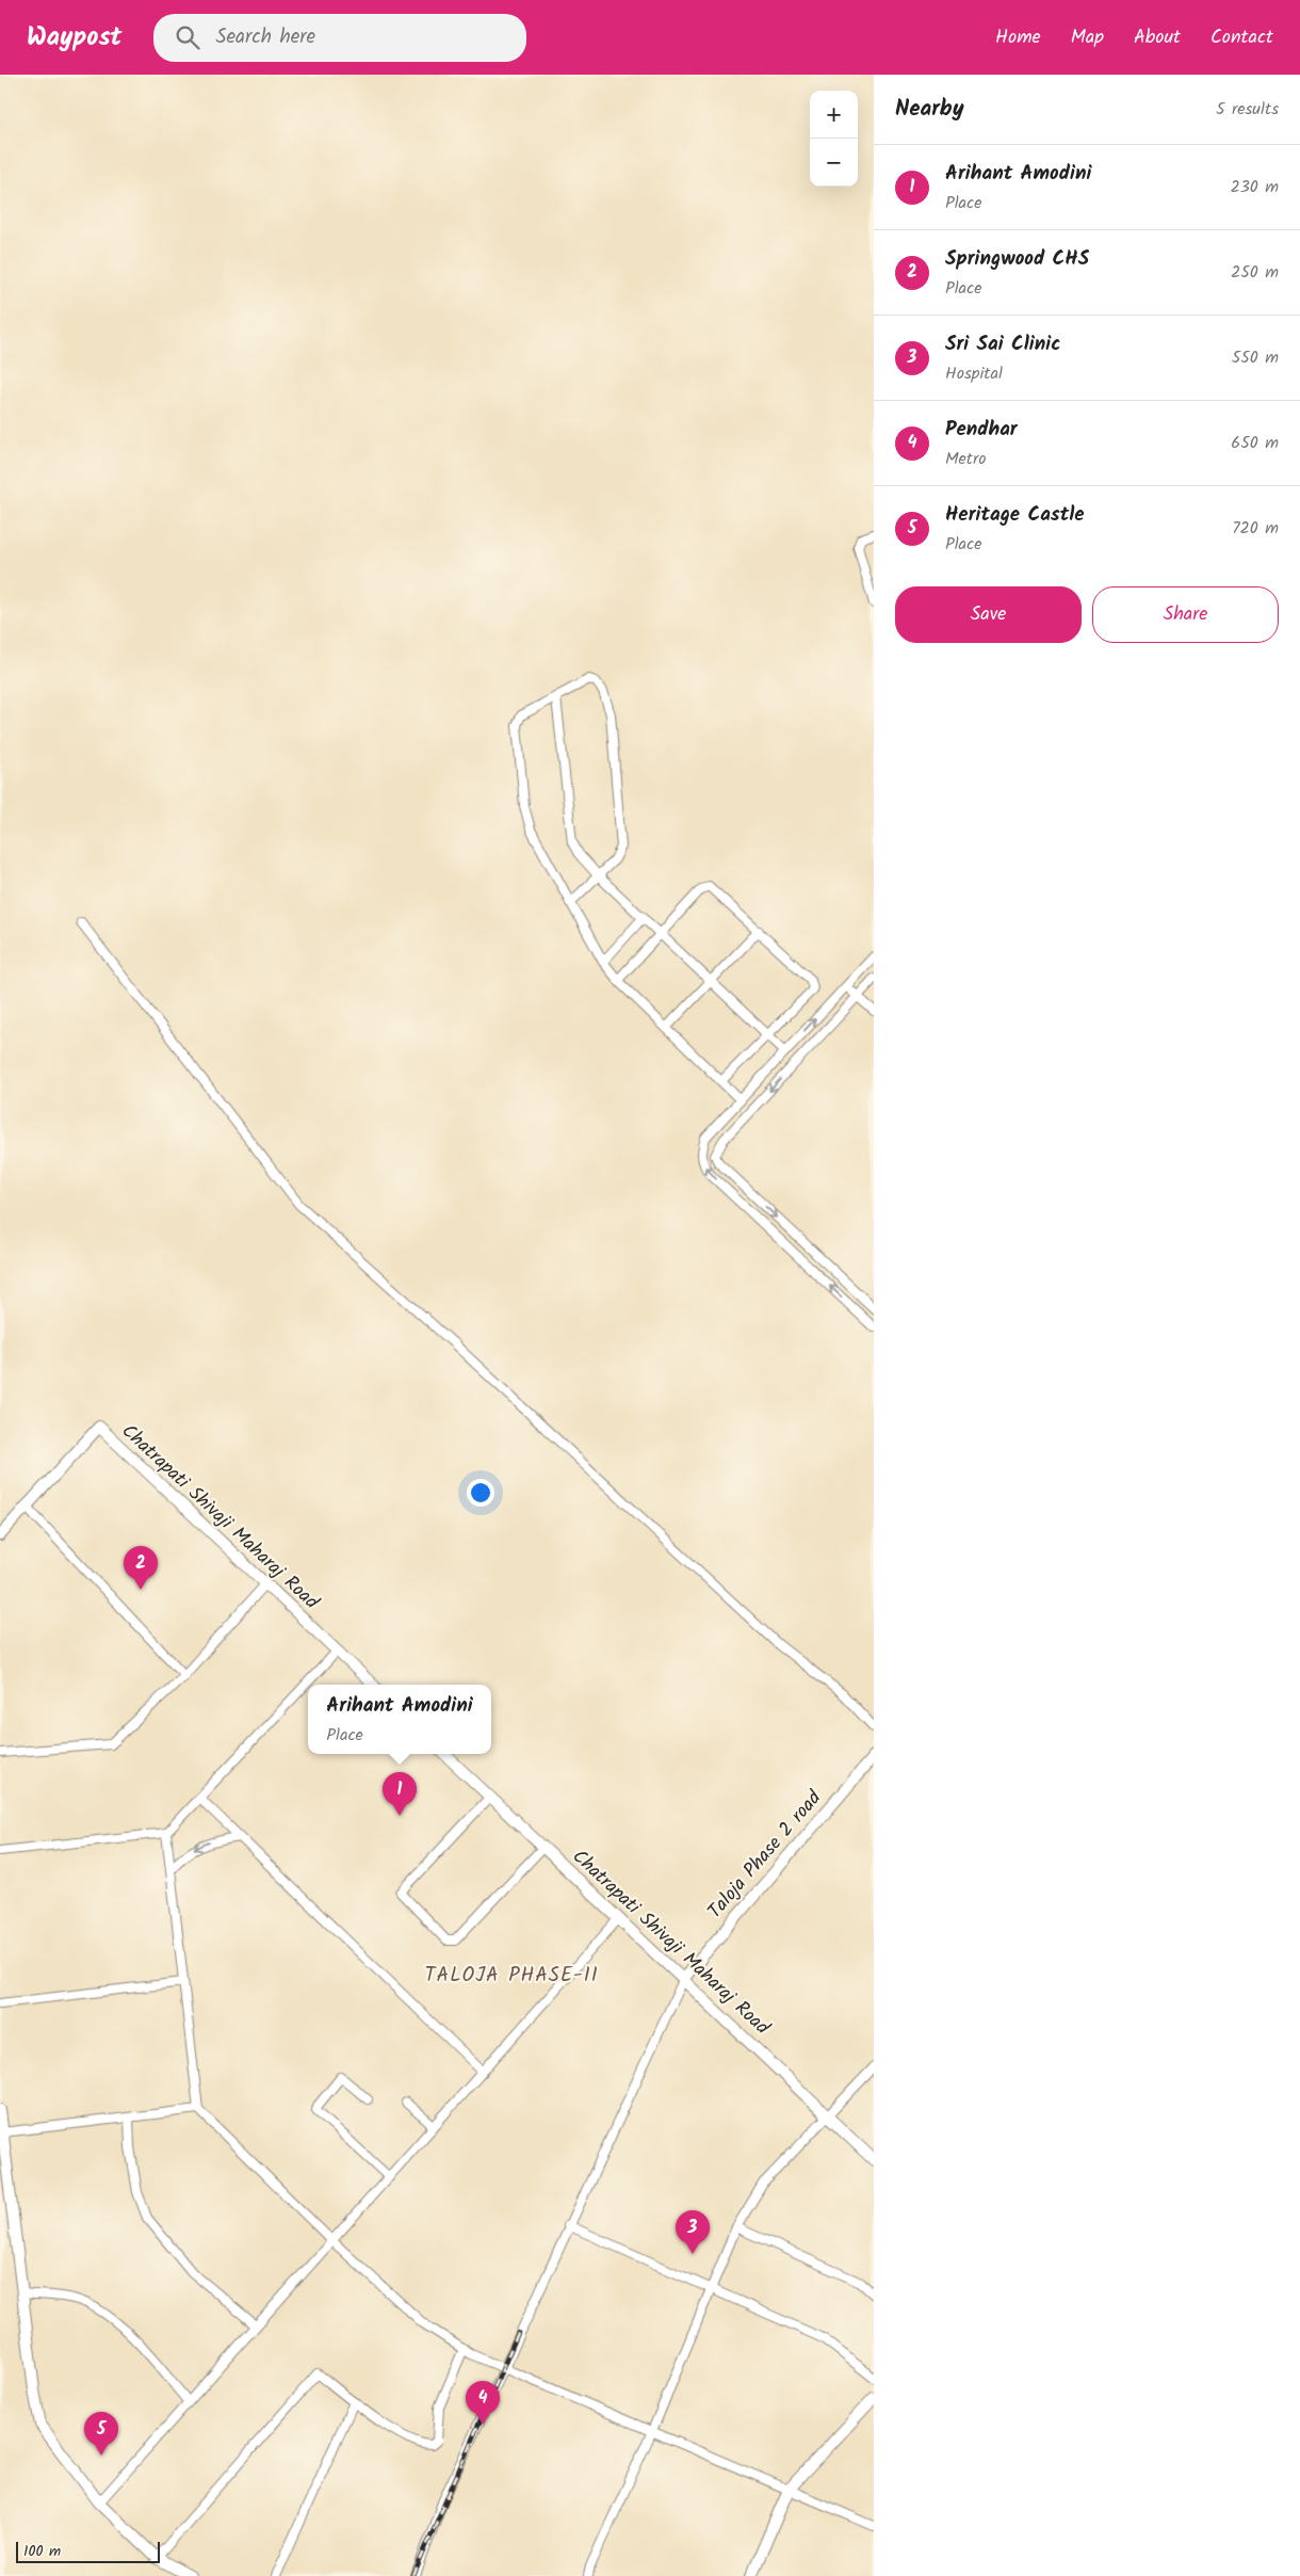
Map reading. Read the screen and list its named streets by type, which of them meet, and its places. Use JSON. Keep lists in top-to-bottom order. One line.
{"streets":{"street":["Chatrapati Shivaji Maharaj Road","Taloja Phase 2 road"]},"crossings":[["Chatrapati Shivaji Maharaj Road","Taloja Phase 2 road"]],"districts":["TALOJA PHASE-II"],"scale_bar":"100 m","page":{"header":"Waypost","search":"Search here","nav":["Home","Map","About","Contact"],"heading":["Nearby","5 results"],"map_buttons":["+","−"],"list":[{"mark":"1","name":"Arihant Amodini","note":"Place","value":"230 m"},{"mark":"2","name":"Springwood CHS","note":"Place","value":"250 m"},{"mark":"3","name":"Sri Sai Clinic","note":"Hospital","value":"550 m"},{"mark":"4","name":"Pendhar","note":"Metro","value":"650 m"},{"mark":"5","name":"Heritage Castle","note":"Place","value":"720 m"}],"buttons":["Save","Share"],"pins":["2","1","3","4","5"],"popup":["Arihant Amodini","Place"],"scale":"100 m"}}
